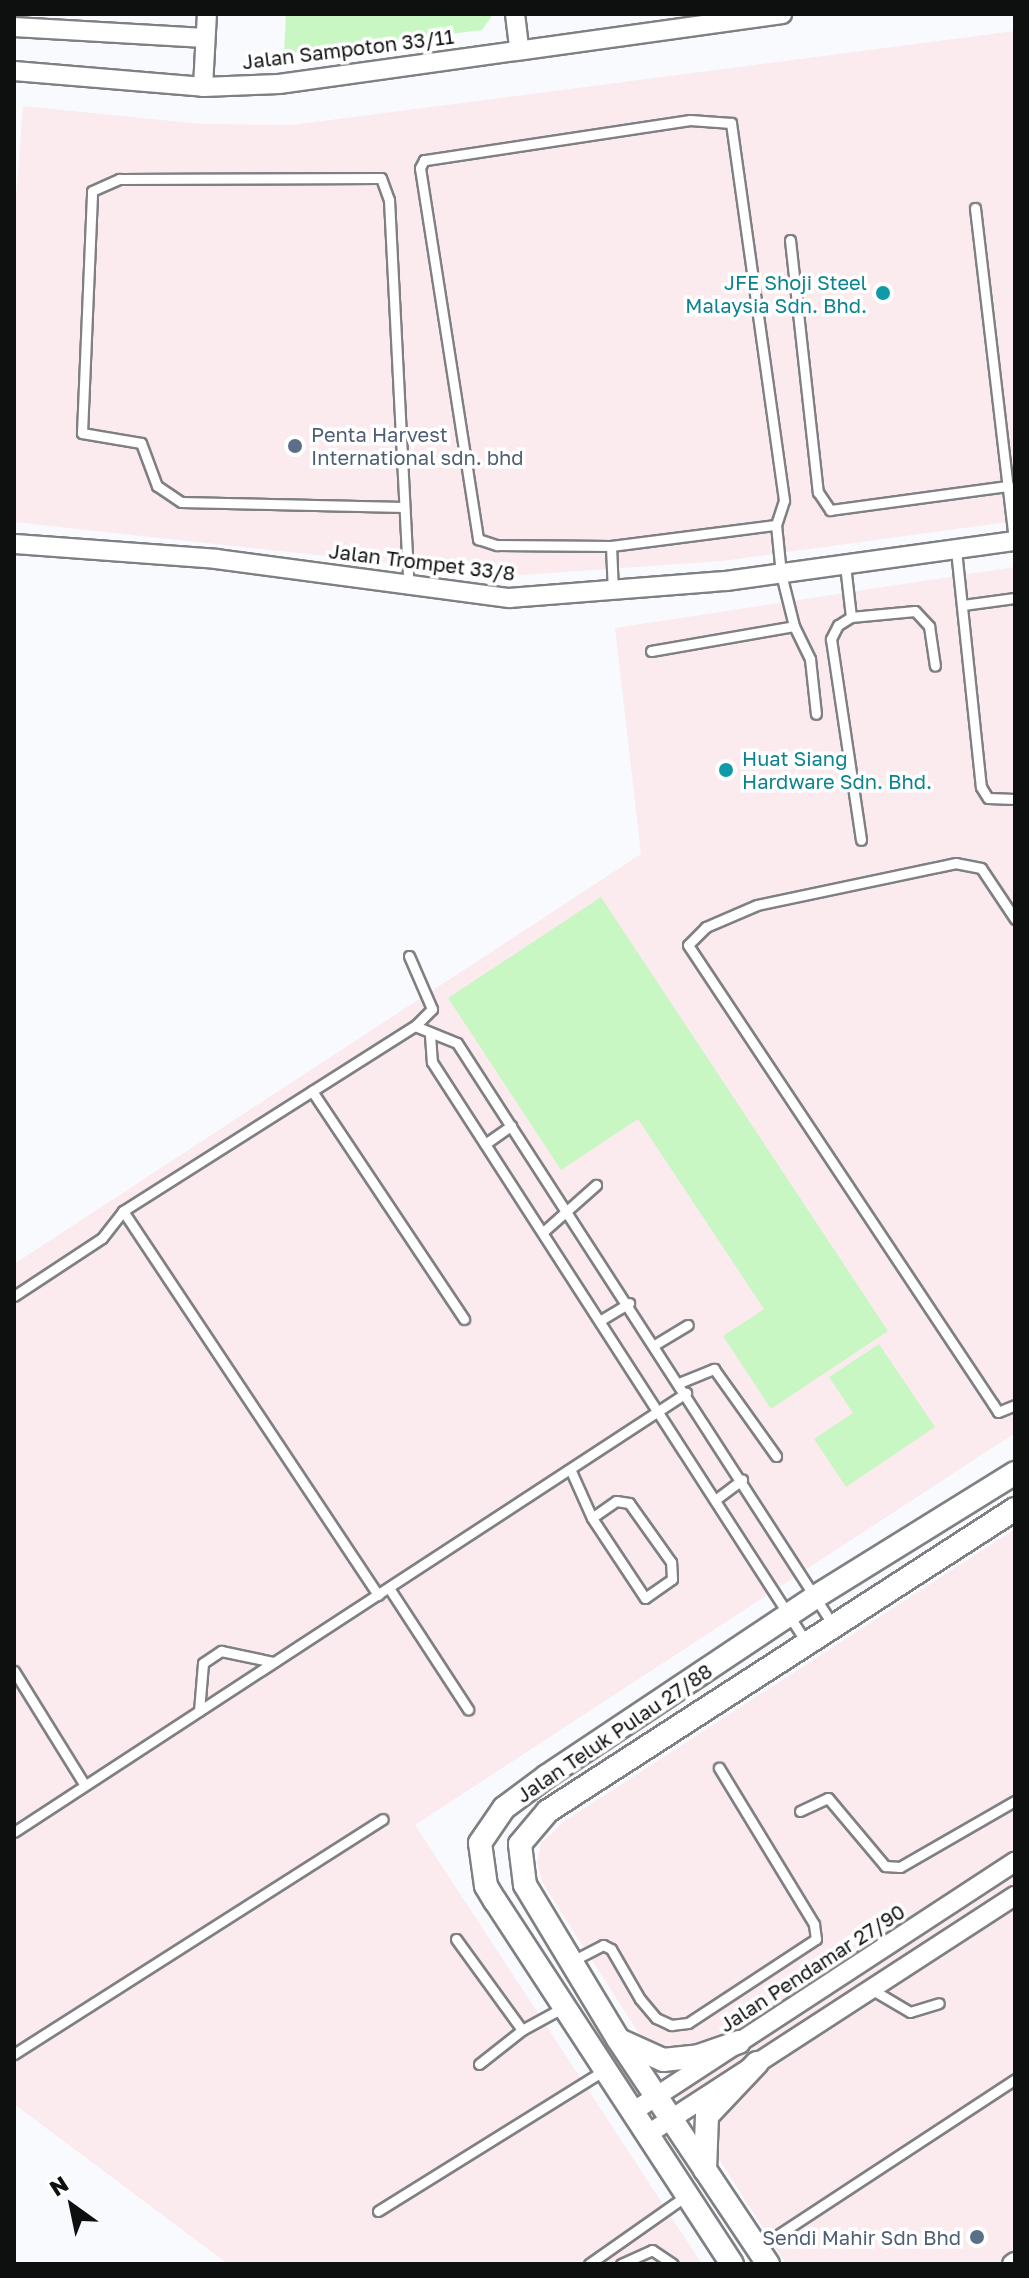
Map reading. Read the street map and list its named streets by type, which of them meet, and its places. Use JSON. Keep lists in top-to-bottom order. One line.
{"streets":{"street":["Jalan Sampoton 33/11","Jalan Trompet 33/8","Jalan Teluk Pulau 27/88","Jalan Pendamar 27/90"]},"crossings":[["Jalan Teluk Pulau 27/88","Jalan Pendamar 27/90"]],"places":["JFE Shoji Steel Malaysia Sdn. Bhd.","Penta Harvest International sdn. bhd","Huat Siang Hardware Sdn. Bhd.","Sendi Mahir Sdn Bhd"],"north":"top left"}
